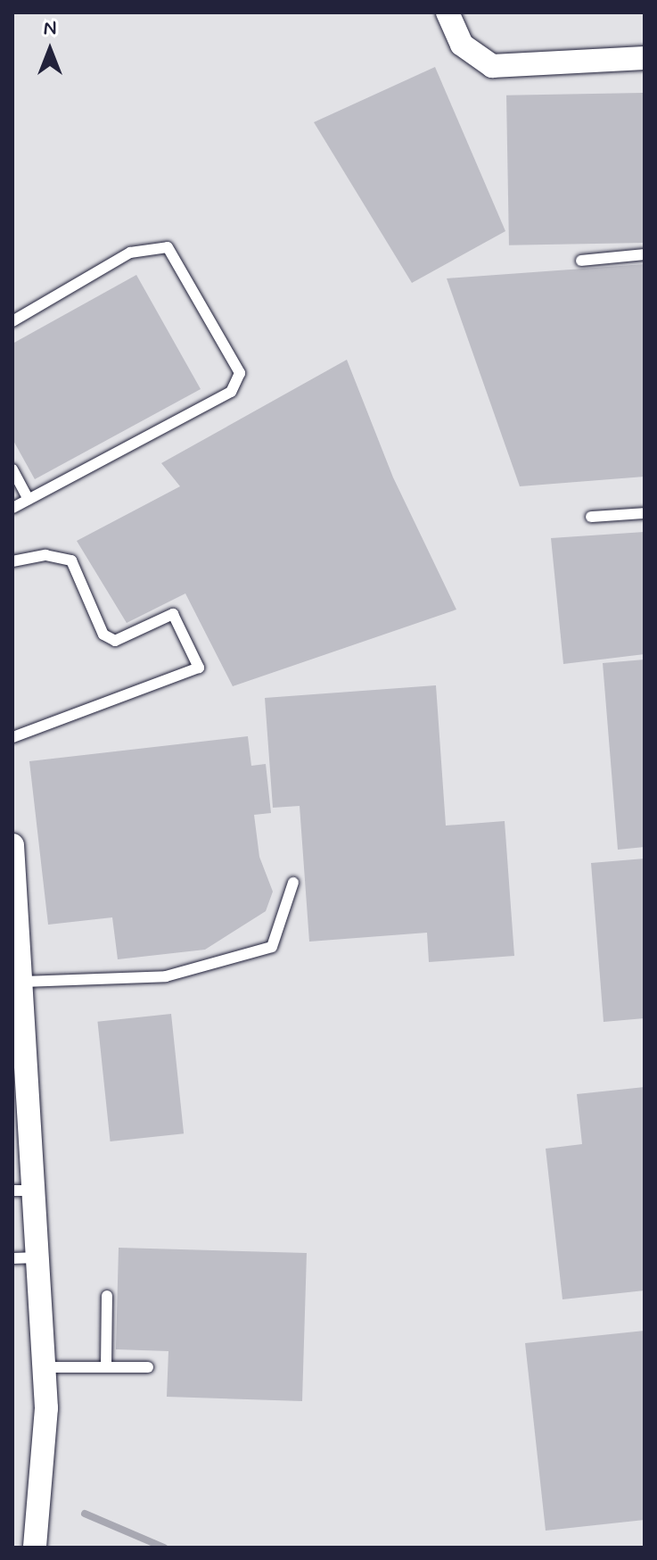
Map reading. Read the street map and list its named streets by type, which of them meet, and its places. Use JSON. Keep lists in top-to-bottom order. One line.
{"north":"top"}
